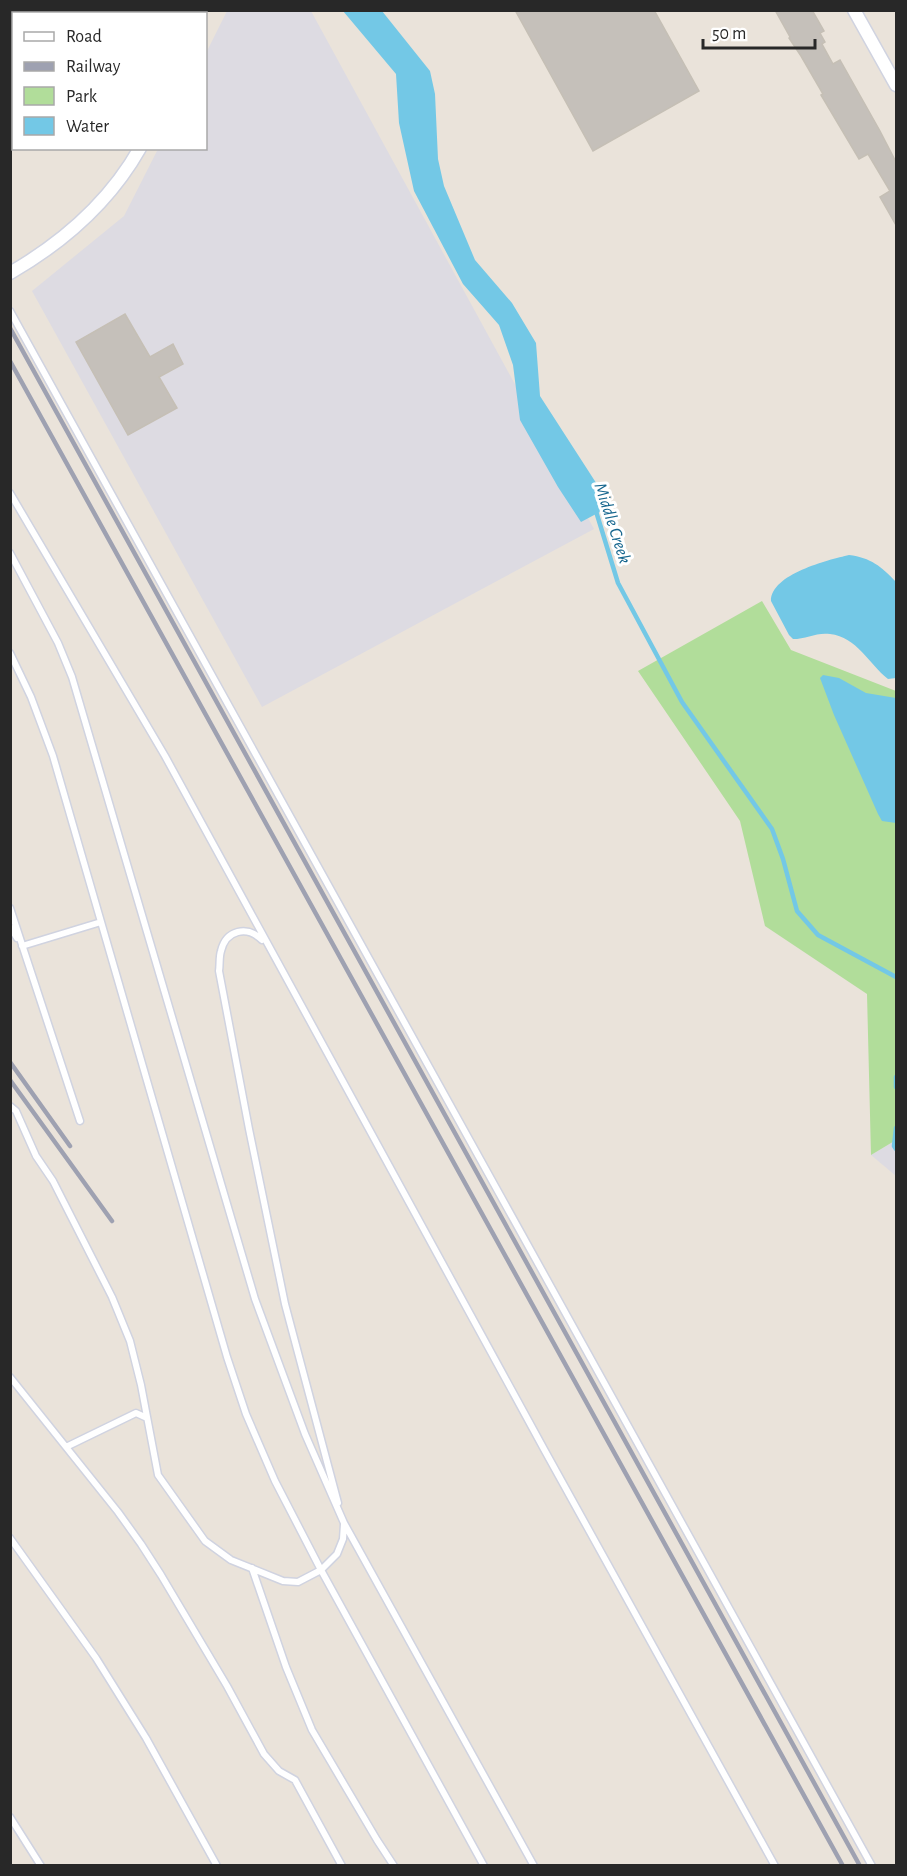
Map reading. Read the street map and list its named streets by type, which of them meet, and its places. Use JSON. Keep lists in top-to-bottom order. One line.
{"water":["Middle Creek"],"legend":["Road","Railway","Park","Water"],"scale_bar":"50 m"}
